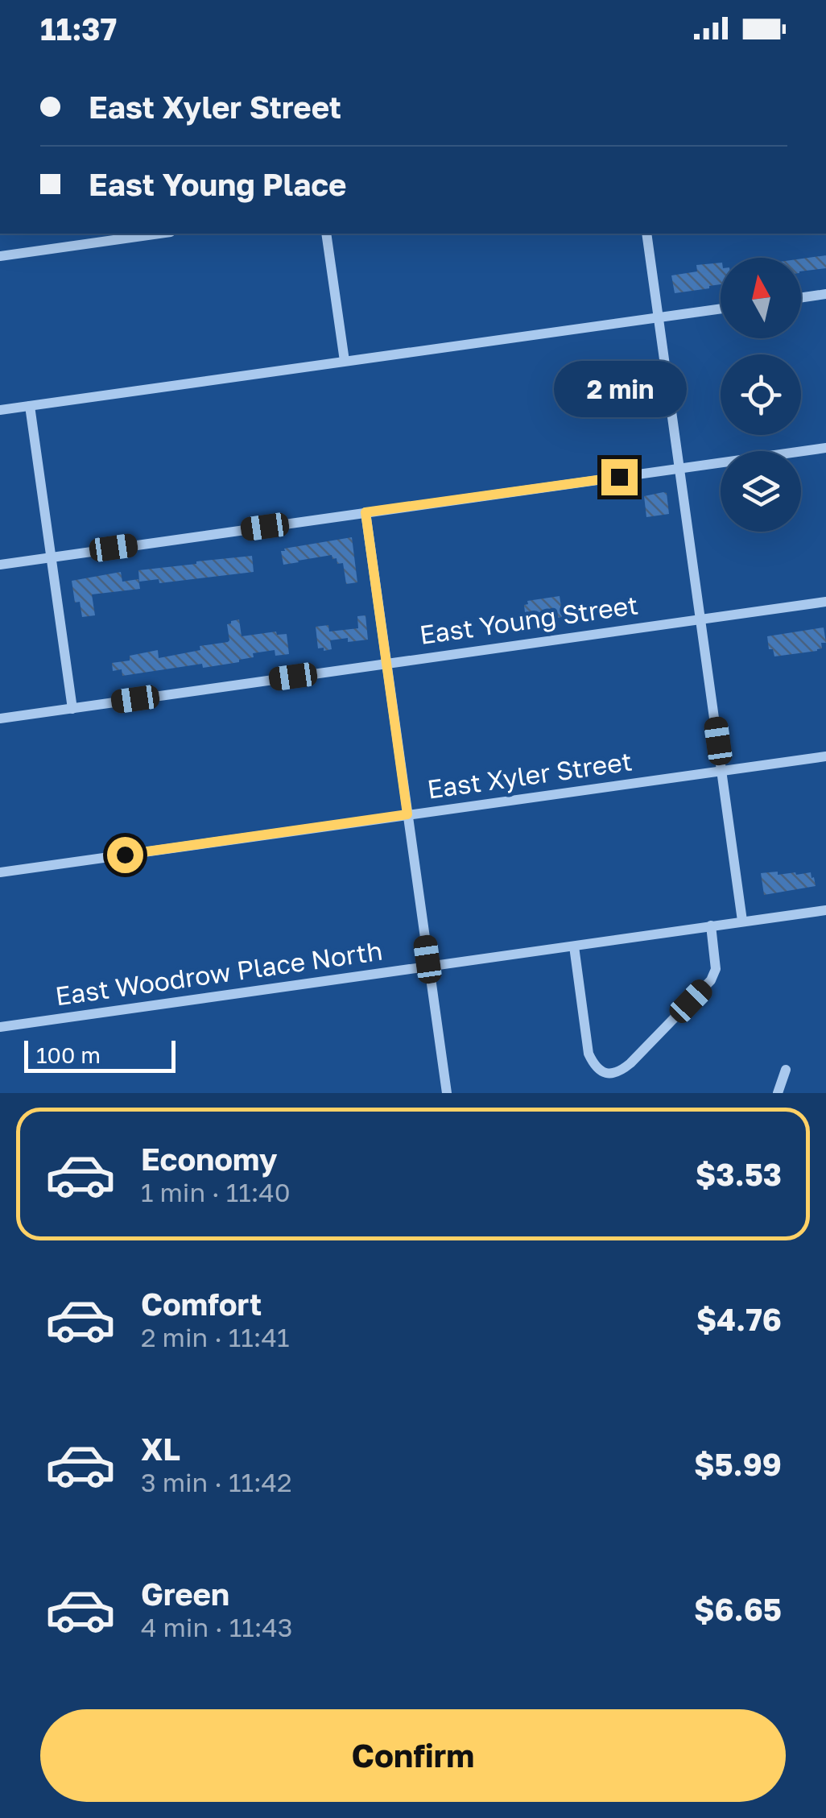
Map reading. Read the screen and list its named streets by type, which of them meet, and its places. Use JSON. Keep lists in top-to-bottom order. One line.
{"streets":{"street":["East Young Street","East Xyler Street","East Woodrow Place North"]},"scale_bar":"100 m","north":"top","page":{"status":"11:37","banner":["East Xyler Street","East Young Place"],"bubble":"2 min","scale":"100 m","list":[{"name":"Economy","note":"1 min · 11:40","value":"$3.53"},{"name":"Comfort","note":"2 min · 11:41","value":"$4.76"},{"name":"XL","note":"3 min · 11:42","value":"$5.99"},{"name":"Green","note":"4 min · 11:43","value":"$6.65"}],"buttons":"Confirm"}}
